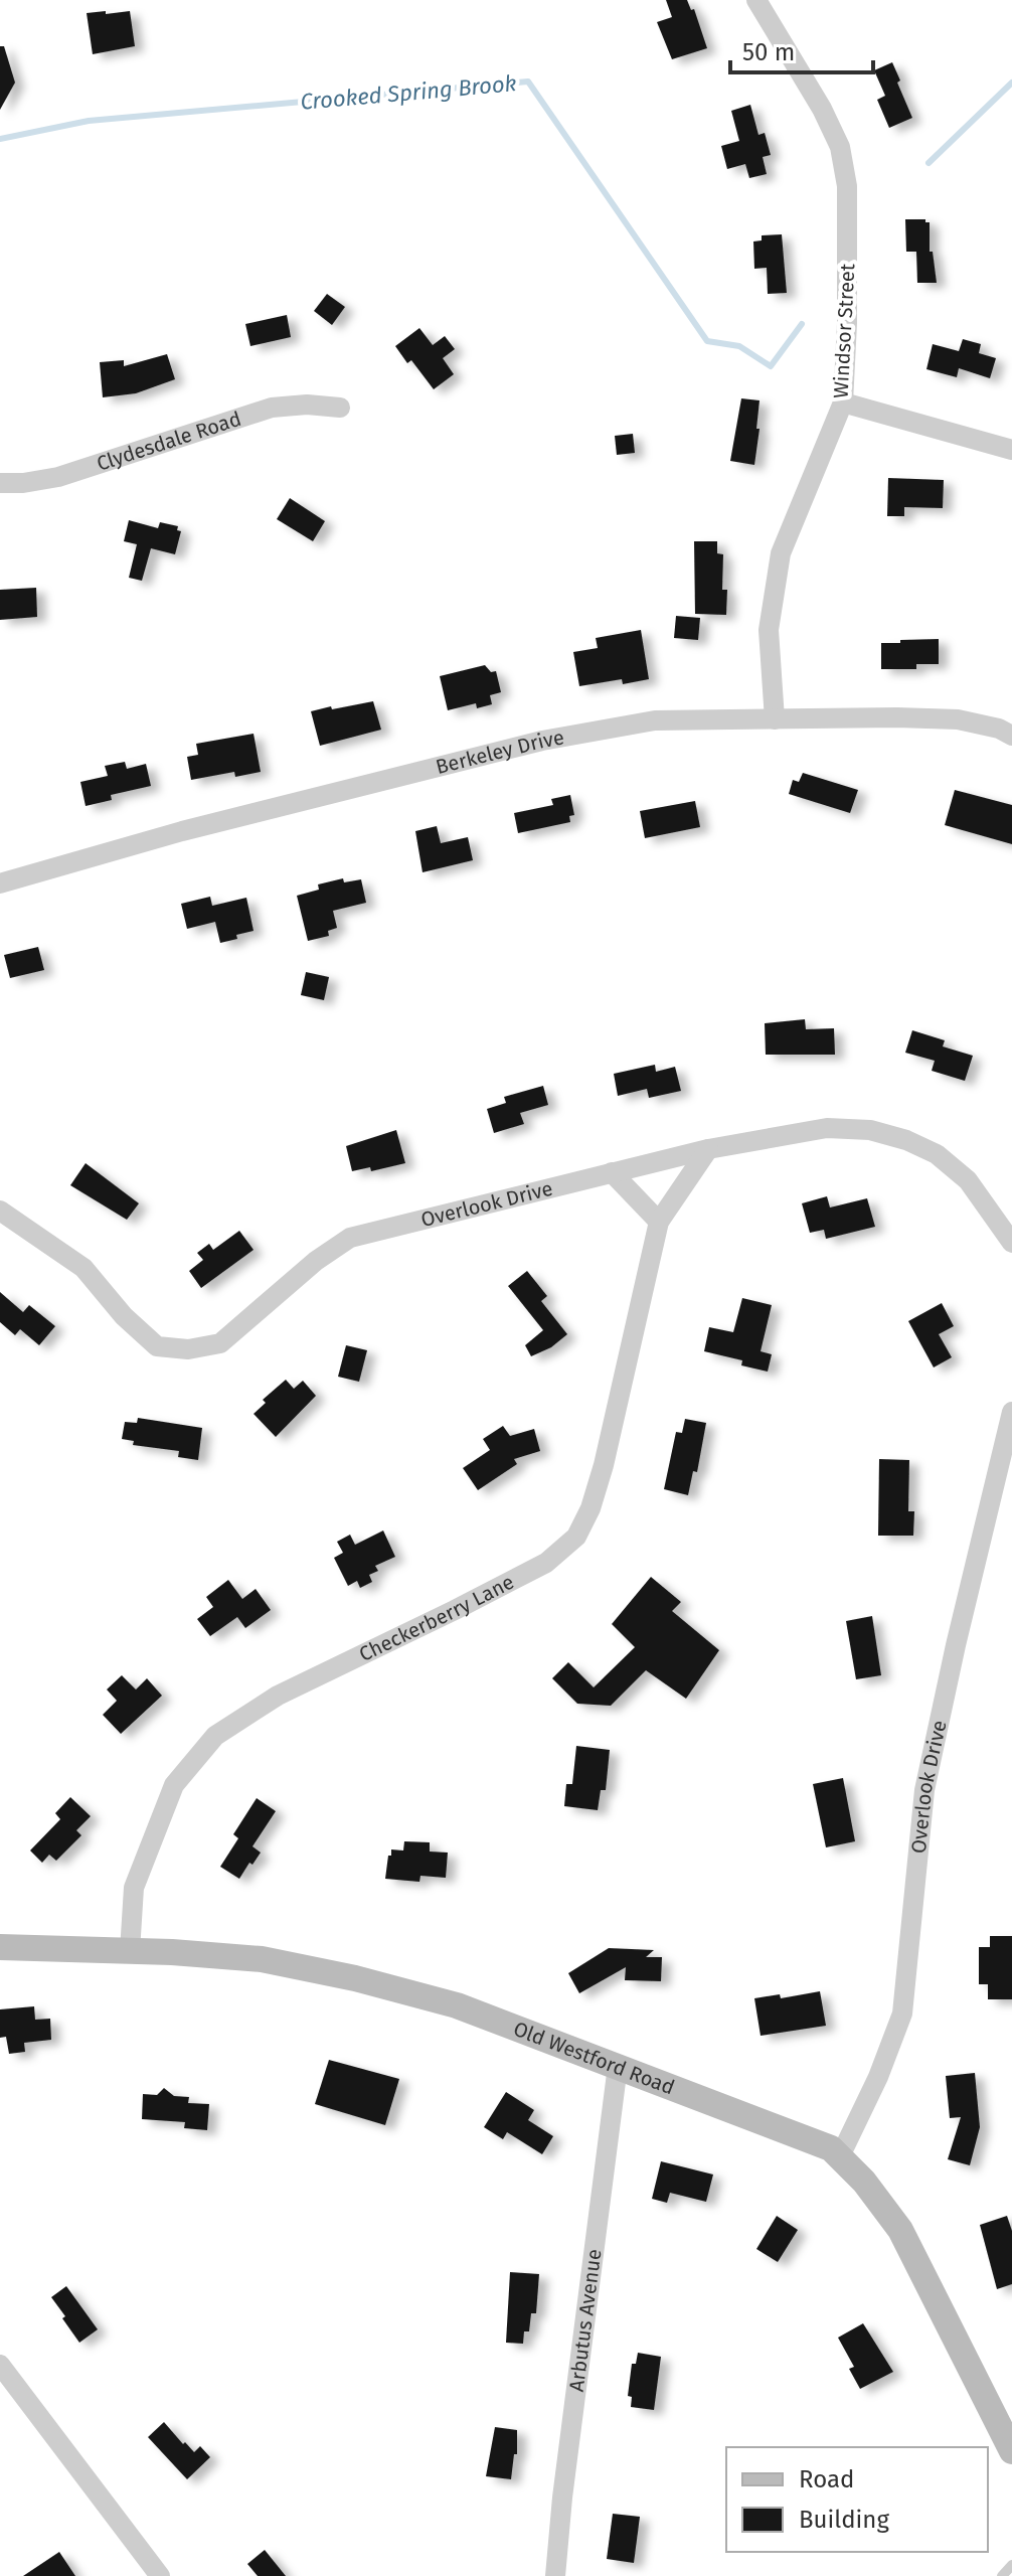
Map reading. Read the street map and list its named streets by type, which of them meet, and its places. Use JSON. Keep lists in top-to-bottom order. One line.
{"streets":{"main road":["Old Westford Road"],"street":["Windsor Street","Clydesdale Road","Berkeley Drive","Overlook Drive","Checkerberry Lane","Arbutus Avenue"]},"crossings":[["Windsor Street","Berkeley Drive"],["Overlook Drive","Checkerberry Lane"],["Overlook Drive","Old Westford Road"],["Checkerberry Lane","Old Westford Road"],["Old Westford Road","Arbutus Avenue"]],"water":["Crooked Spring Brook"],"legend":["Road","Building"],"scale_bar":"50 m"}
